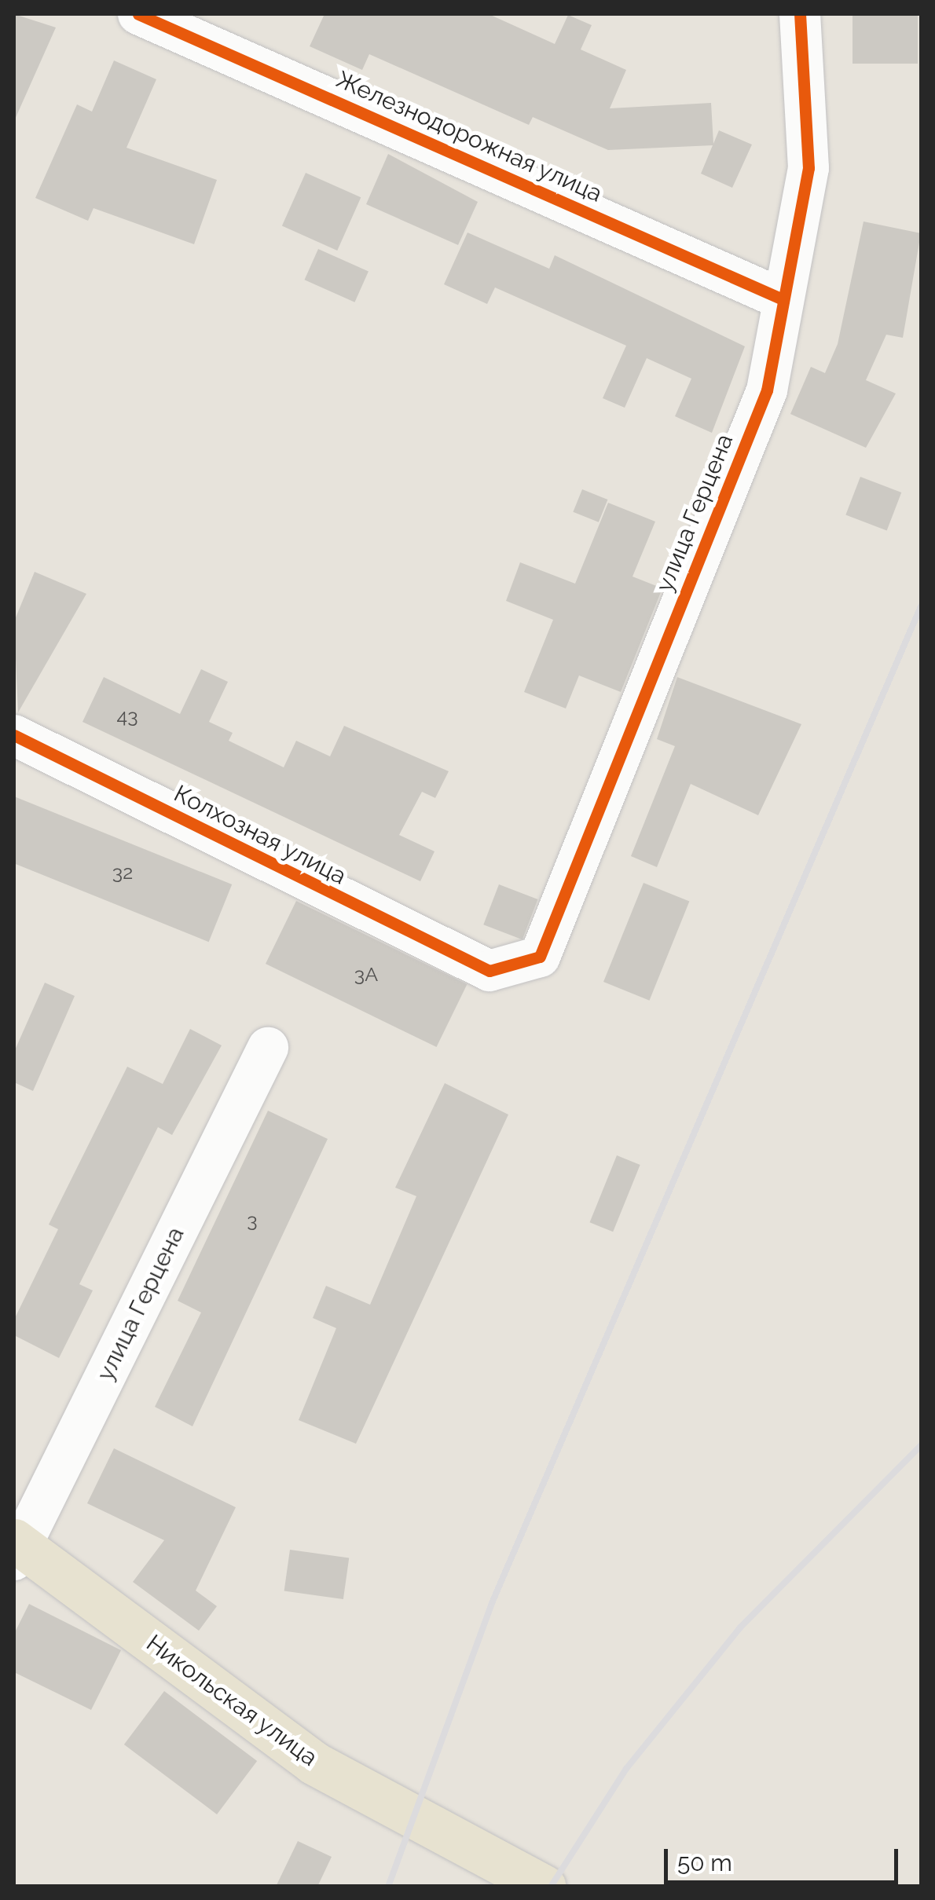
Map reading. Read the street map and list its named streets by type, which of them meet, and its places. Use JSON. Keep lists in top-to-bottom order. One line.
{"streets":{"main road":["Никольская улица"],"street":["Железнодорожная улица","улица Герцена","Колхозная улица"]},"crossings":[["Железнодорожная улица","улица Герцена"],["улица Герцена","Колхозная улица"],["улица Герцена","Никольская улица"]],"house_numbers":["43","32","3А","3"],"scale_bar":"50 m"}
